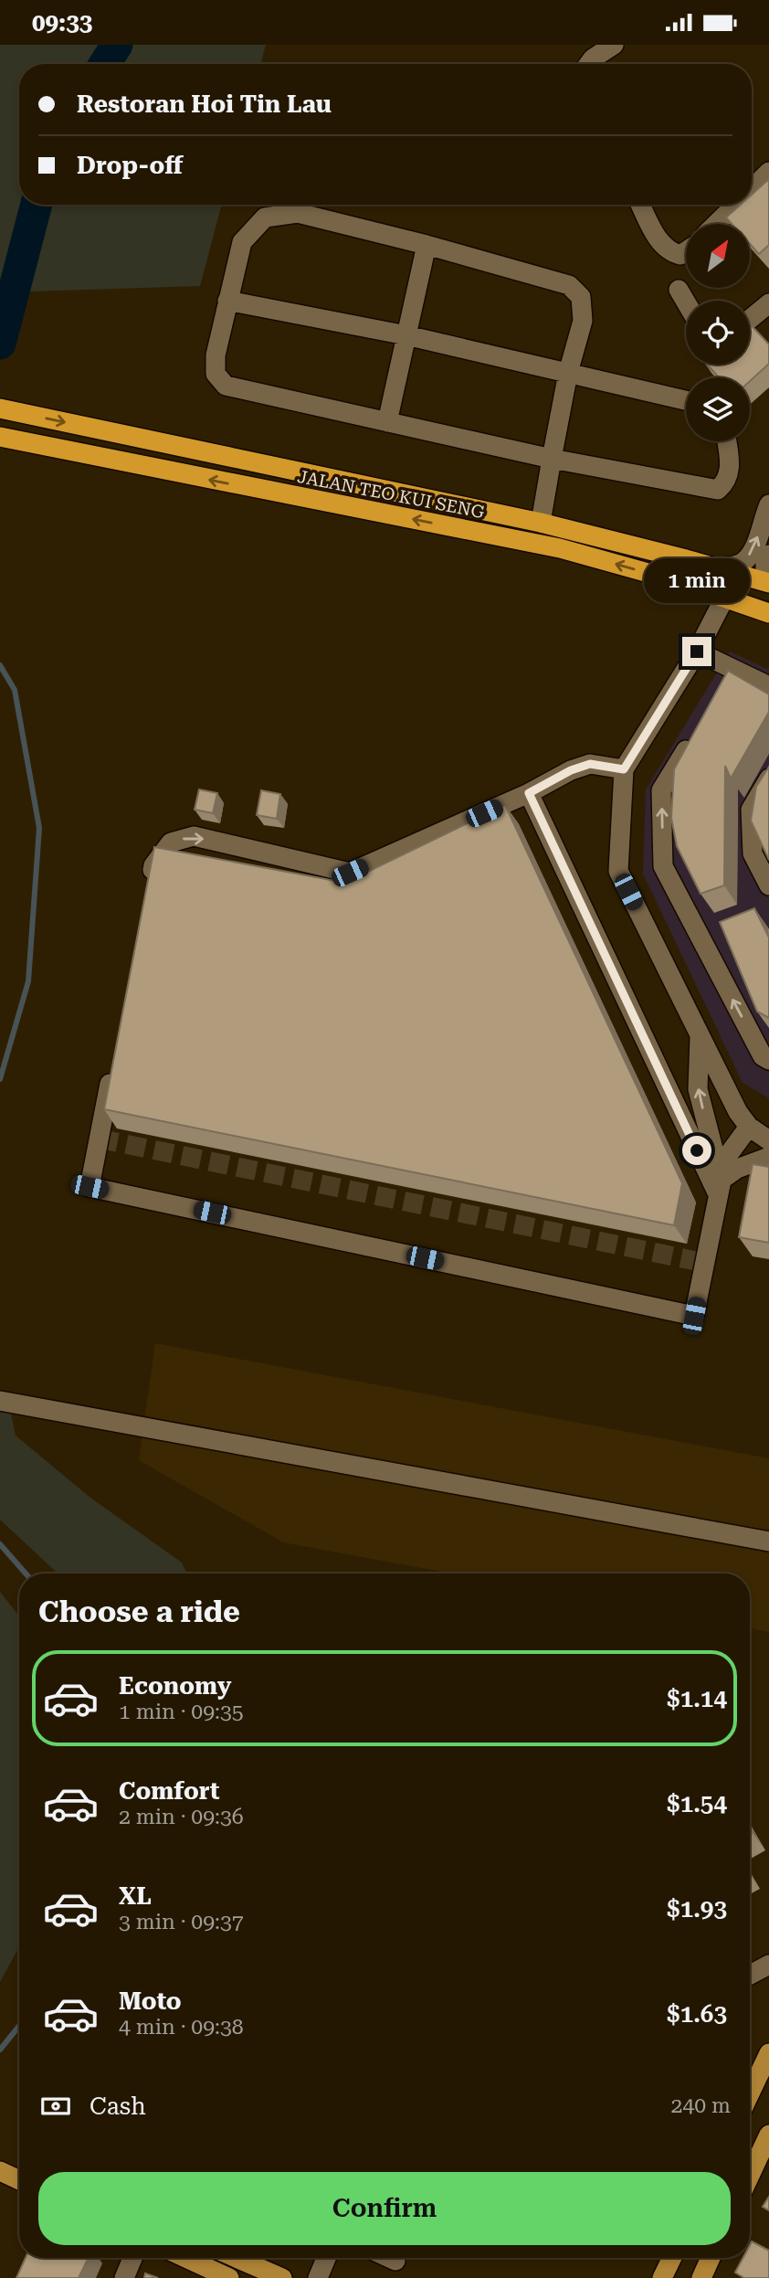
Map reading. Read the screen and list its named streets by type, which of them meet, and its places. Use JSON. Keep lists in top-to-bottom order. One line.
{"streets":{"highway":["JALAN TEO KUI SENG"]},"north":"top right","page":{"status":"09:33","banner":["Restoran Hoi Tin Lau","Drop-off"],"bubble":"1 min","heading":"Choose a ride","list":[{"name":"Economy","note":"1 min · 09:35","value":"$1.14"},{"name":"Comfort","note":"2 min · 09:36","value":"$1.54"},{"name":"XL","note":"3 min · 09:37","value":"$1.93"},{"name":"Moto","note":"4 min · 09:38","value":"$1.63"}],"pay":["Cash","240 m"],"buttons":"Confirm"}}
